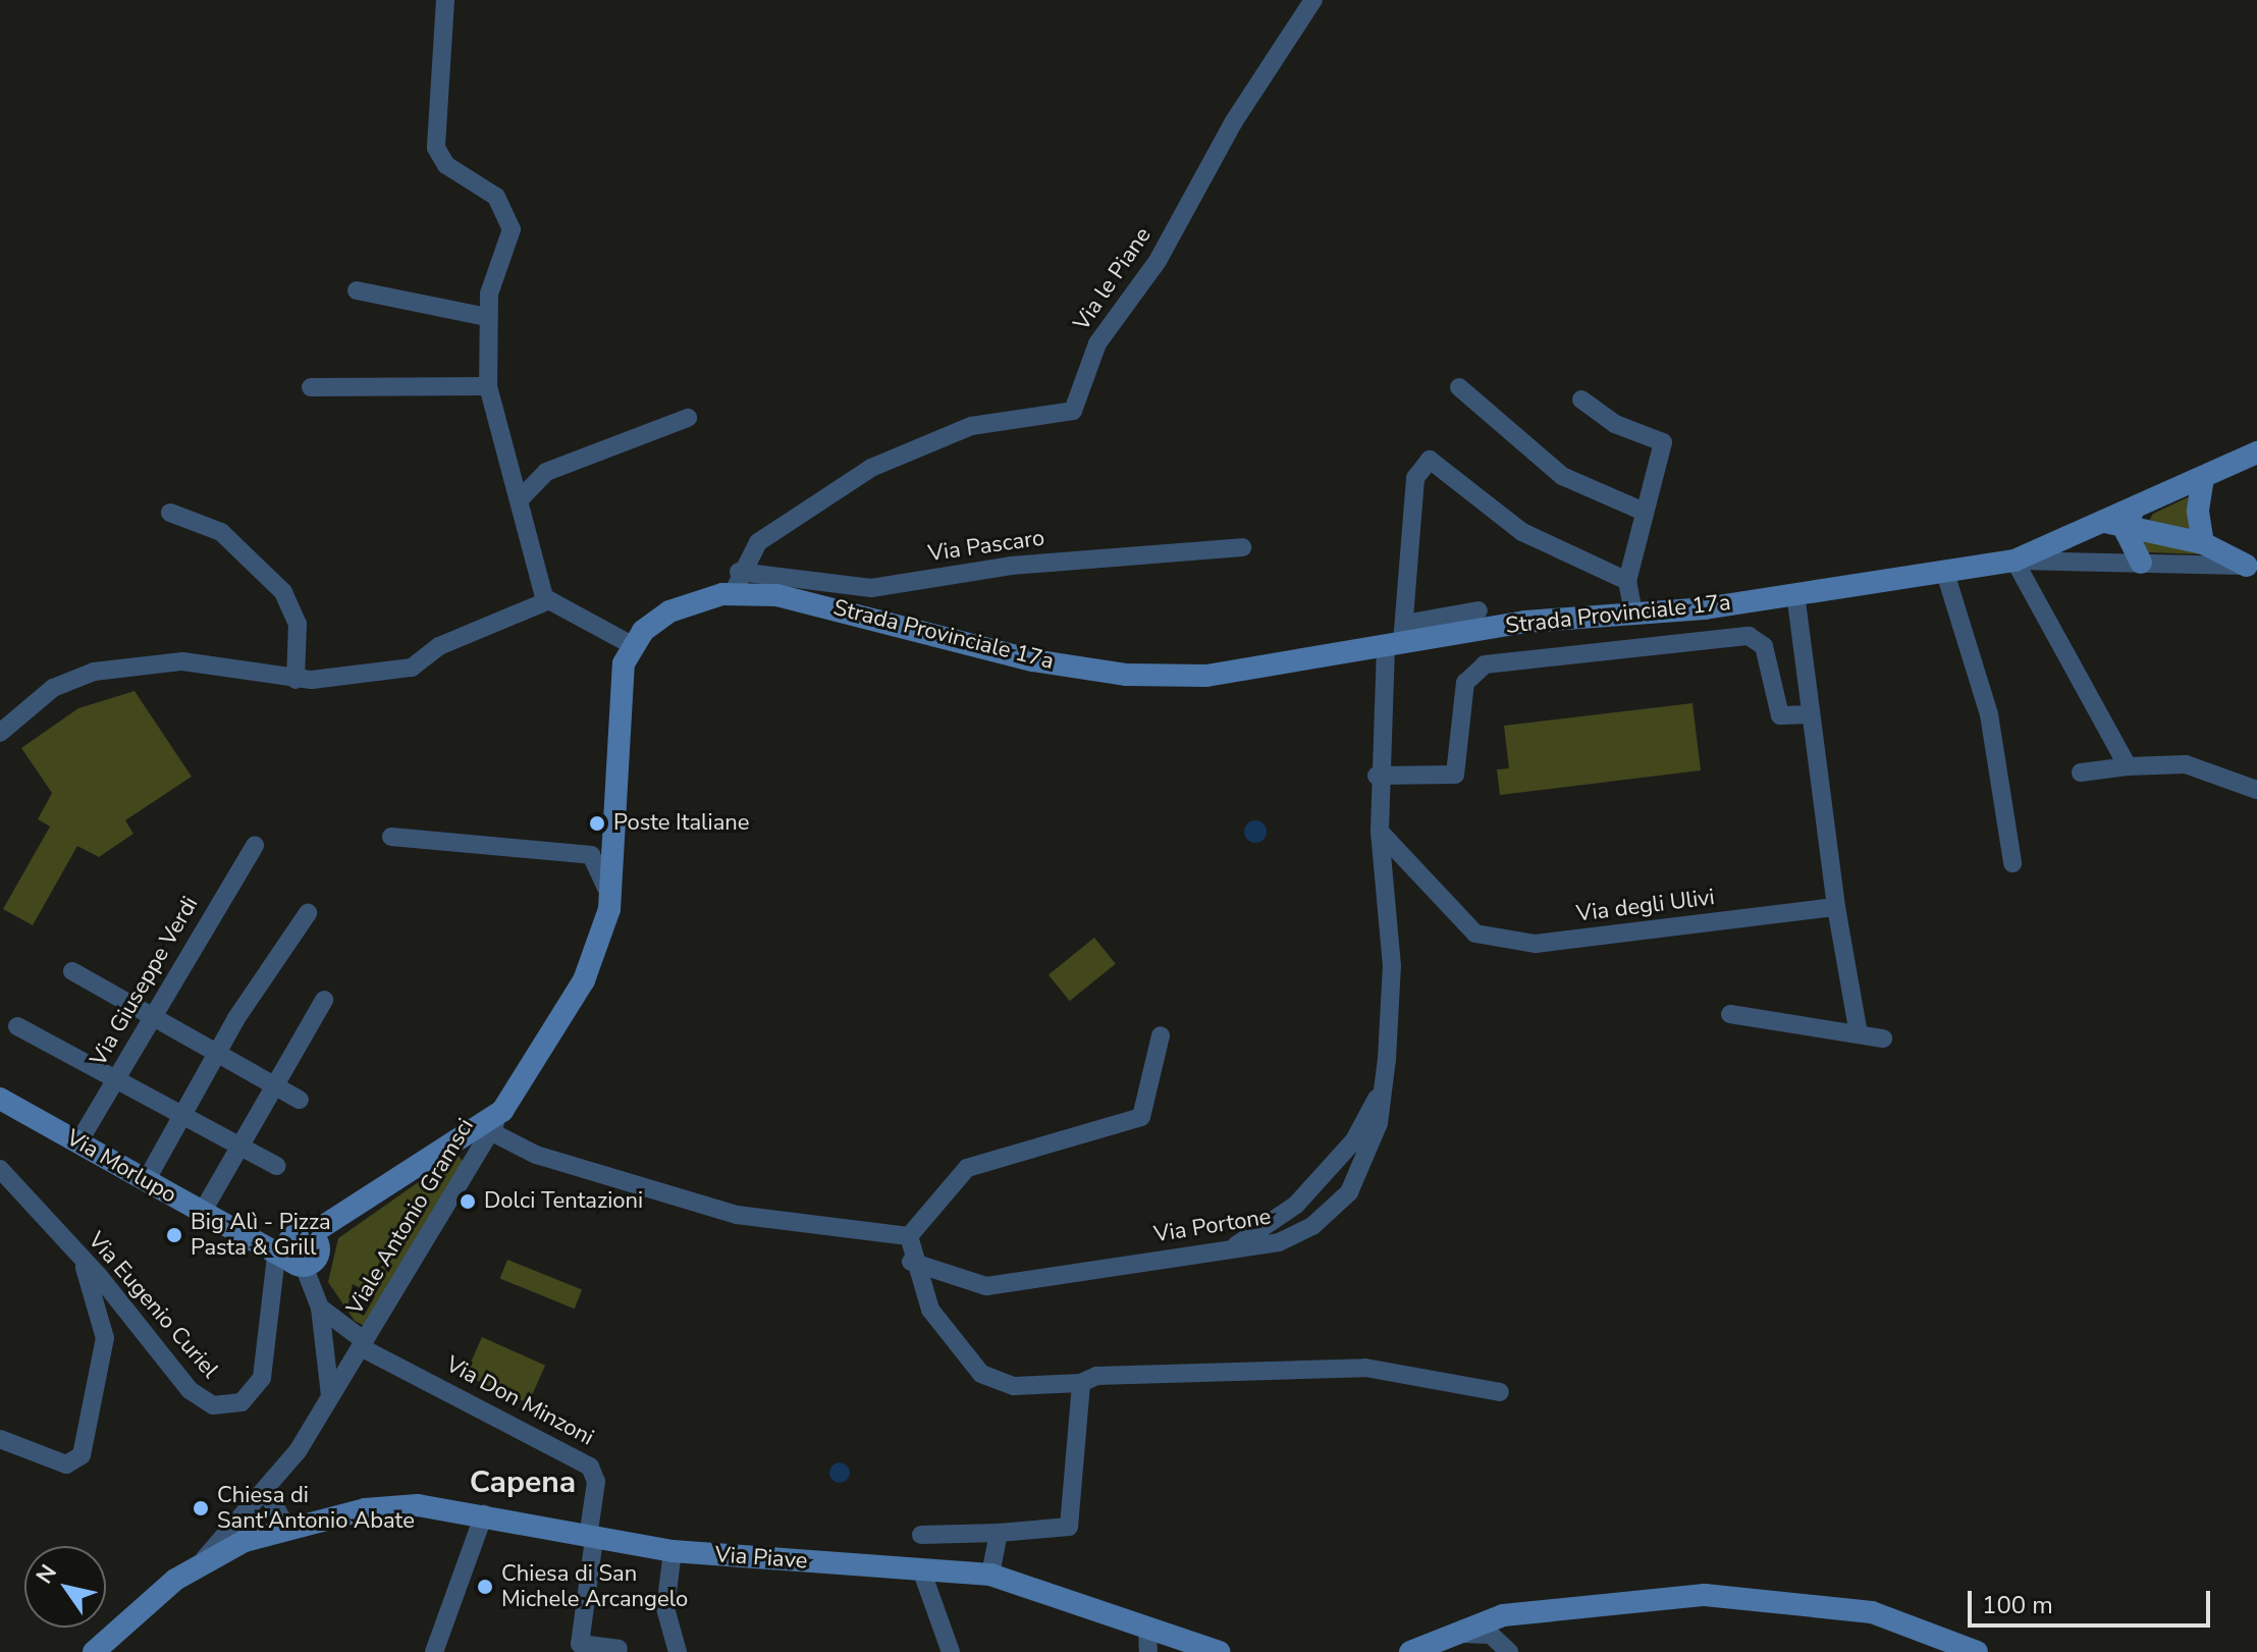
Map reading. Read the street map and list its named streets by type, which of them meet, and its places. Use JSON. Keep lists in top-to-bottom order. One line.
{"streets":{"main road":["Strada Provinciale 17a","Via Morlupo","Via Piave"],"street":["Via le Piane","Via Pascaro","Via degli Ulivi","Via Giuseppe Verdi","Viale Antonio Gramsci","Via Portone","Via Eugenio Curiel","Via Don Minzoni"]},"crossings":[["Via le Piane","Via Pascaro"],["Via le Piane","Strada Provinciale 17a"],["Via Pascaro","Strada Provinciale 17a"],["Via degli Ulivi","Via Portone"],["Via Giuseppe Verdi","Via Morlupo"],["Via Morlupo","Via Eugenio Curiel"],["Viale Antonio Gramsci","Via Don Minzoni"],["Viale Antonio Gramsci","Via Piave"],["Via Don Minzoni","Via Piave"]],"districts":["Capena"],"places":["Poste Italiane","Dolci Tentazioni","Big Alì - Pizza Pasta & Grill","Chiesa di Sant'Antonio Abate","Chiesa di San Michele Arcangelo"],"scale_bar":"100 m","north":"top left"}
